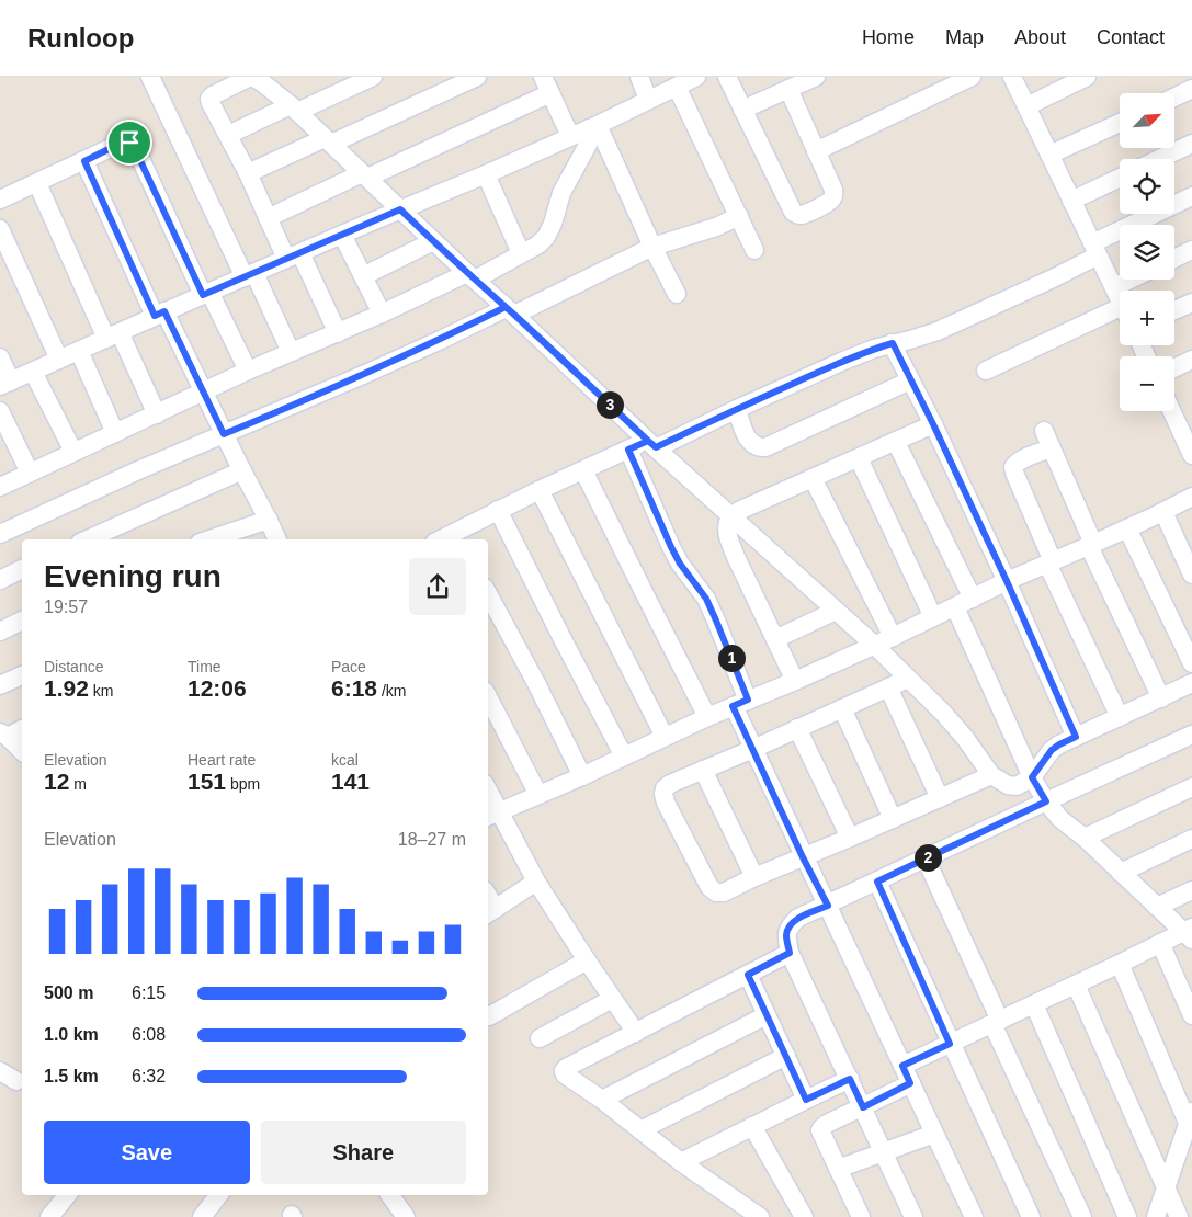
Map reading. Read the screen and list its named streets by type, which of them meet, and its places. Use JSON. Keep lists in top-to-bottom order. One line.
{"north":"top right","page":{"header":"Runloop","nav":["Home","Map","About","Contact"],"map_buttons":["+","−"],"pins":["3","1","2"],"heading":["Evening run","19:57"],"stats":[["Distance","1.92 km"],["Time","12:06"],["Pace","6:18 /km"],["Elevation","12 m"],["Heart rate","151 bpm"],["kcal","141"]],"chart":["Elevation","18–27 m"],"list":[{"name":"500 m","note":"6:15"},{"name":"1.0 km","note":"6:08"},{"name":"1.5 km","note":"6:32"}],"buttons":["Save","Share"]}}
